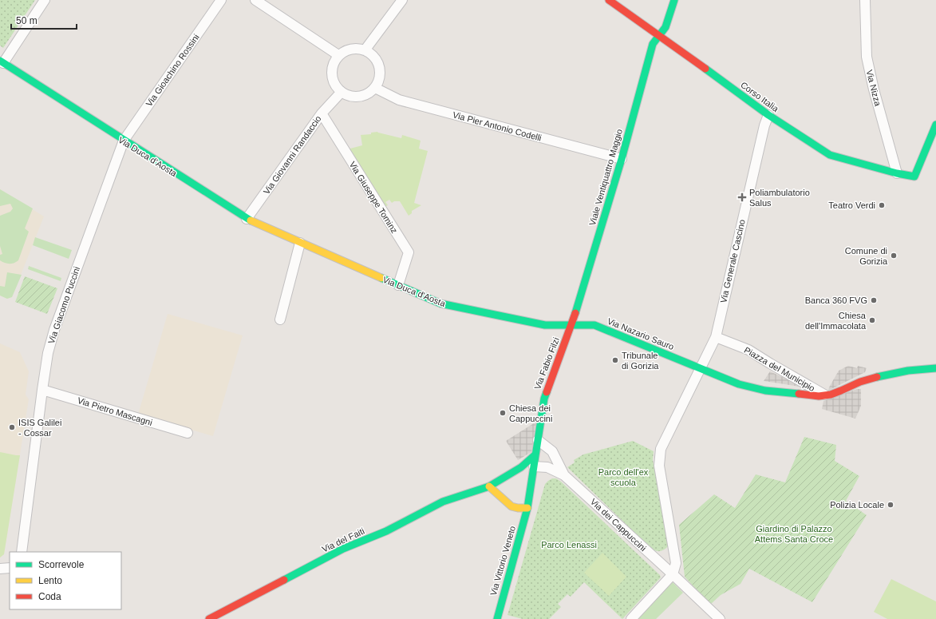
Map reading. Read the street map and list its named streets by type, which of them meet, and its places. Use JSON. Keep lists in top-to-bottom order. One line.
{"streets":{"main road":["Corso Italia","Via Duca d'Aosta","Viale Ventiquattro Maggio","Via Nazario Sauro","Via Fabio Filzi","Piazza del Municipio","Via del Faiti","Via Vittorio Veneto"],"street":["Via Gioachino Rossini","Via Nizza","Via Pier Antonio Codelli","Via Giovanni Randaccio","Via Giuseppe Tominz","Via Generale Cascino","Via Giacomo Puccini","Via Pietro Mascagni","Via dei Cappuccini"]},"crossings":[["Via Gioachino Rossini","Via Duca d'Aosta"],["Via Gioachino Rossini","Via Giacomo Puccini"],["Via Nizza","Corso Italia"],["Corso Italia","Viale Ventiquattro Maggio"],["Corso Italia","Via Generale Cascino"],["Via Pier Antonio Codelli","Via Giovanni Randaccio"],["Via Pier Antonio Codelli","Viale Ventiquattro Maggio"],["Via Giovanni Randaccio","Via Duca d'Aosta"],["Via Giovanni Randaccio","Via Giuseppe Tominz"],["Via Duca d'Aosta","Viale Ventiquattro Maggio"],["Via Duca d'Aosta","Via Giuseppe Tominz"],["Via Duca d'Aosta","Via Giacomo Puccini"],["Via Duca d'Aosta","Via Nazario Sauro"],["Via Duca d'Aosta","Via Fabio Filzi"],["Viale Ventiquattro Maggio","Via Nazario Sauro"],["Viale Ventiquattro Maggio","Via Fabio Filzi"],["Via Generale Cascino","Via Nazario Sauro"],["Via Generale Cascino","Piazza del Municipio"],["Via Generale Cascino","Via dei Cappuccini"],["Via Giacomo Puccini","Via Pietro Mascagni"],["Via Nazario Sauro","Via Fabio Filzi"],["Via Nazario Sauro","Piazza del Municipio"],["Via Fabio Filzi","Via del Faiti"],["Via Fabio Filzi","Via Vittorio Veneto"]],"parks":["Parco dell'ex scuola","Giardino di Palazzo Attems Santa Croce","Parco Lenassi"],"places":{"health":["Poliambulatorio Salus"],"other":["Teatro Verdi","Comune di Gorizia","Banca 360 FVG","Chiesa dell'Immacolata","Tribunale di Gorizia","Chiesa dei Cappuccini","ISIS Galilei - Cossar","Polizia Locale"]},"legend":["Scorrevole","Lento","Coda"],"scale_bar":"50 m"}
